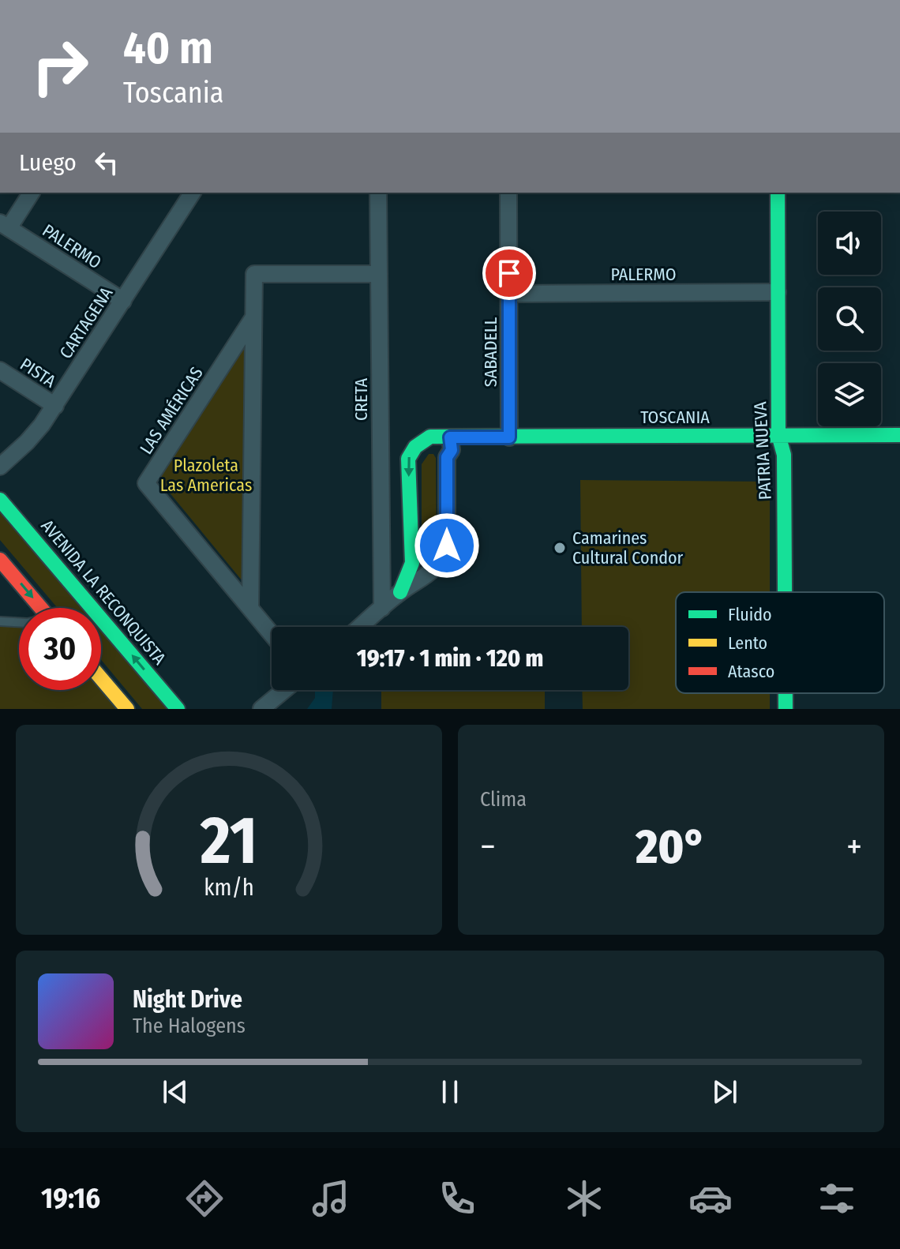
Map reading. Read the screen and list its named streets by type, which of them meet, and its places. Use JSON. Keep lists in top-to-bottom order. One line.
{"streets":{"street":["PALERMO","CARTAGENA","SABADELL","PISTA","CRETA","LAS AMÉRICAS","TOSCANIA","PATRIA NUEVA","AVENIDA LA RECONQUISTA"]},"crossings":[["PALERMO","CARTAGENA"],["PALERMO","SABADELL"],["PALERMO","PATRIA NUEVA"],["CARTAGENA","PISTA"],["SABADELL","TOSCANIA"],["CRETA","TOSCANIA"],["TOSCANIA","PATRIA NUEVA"]],"parks":["Plazoleta Las Americas"],"places":["Camarines Cultural Condor"],"legend":["Fluido","Lento","Atasco"],"page":{"turn":["40 m","Toscania"],"then":"Luego","limit":"30","trip":"19:17 · 1 min · 120 m","tile":"Clima","heat":["−","20°","+"],"song":["Night Drive","The Halogens"],"tabs":"19:16","gauge":["21","km/h"]}}
